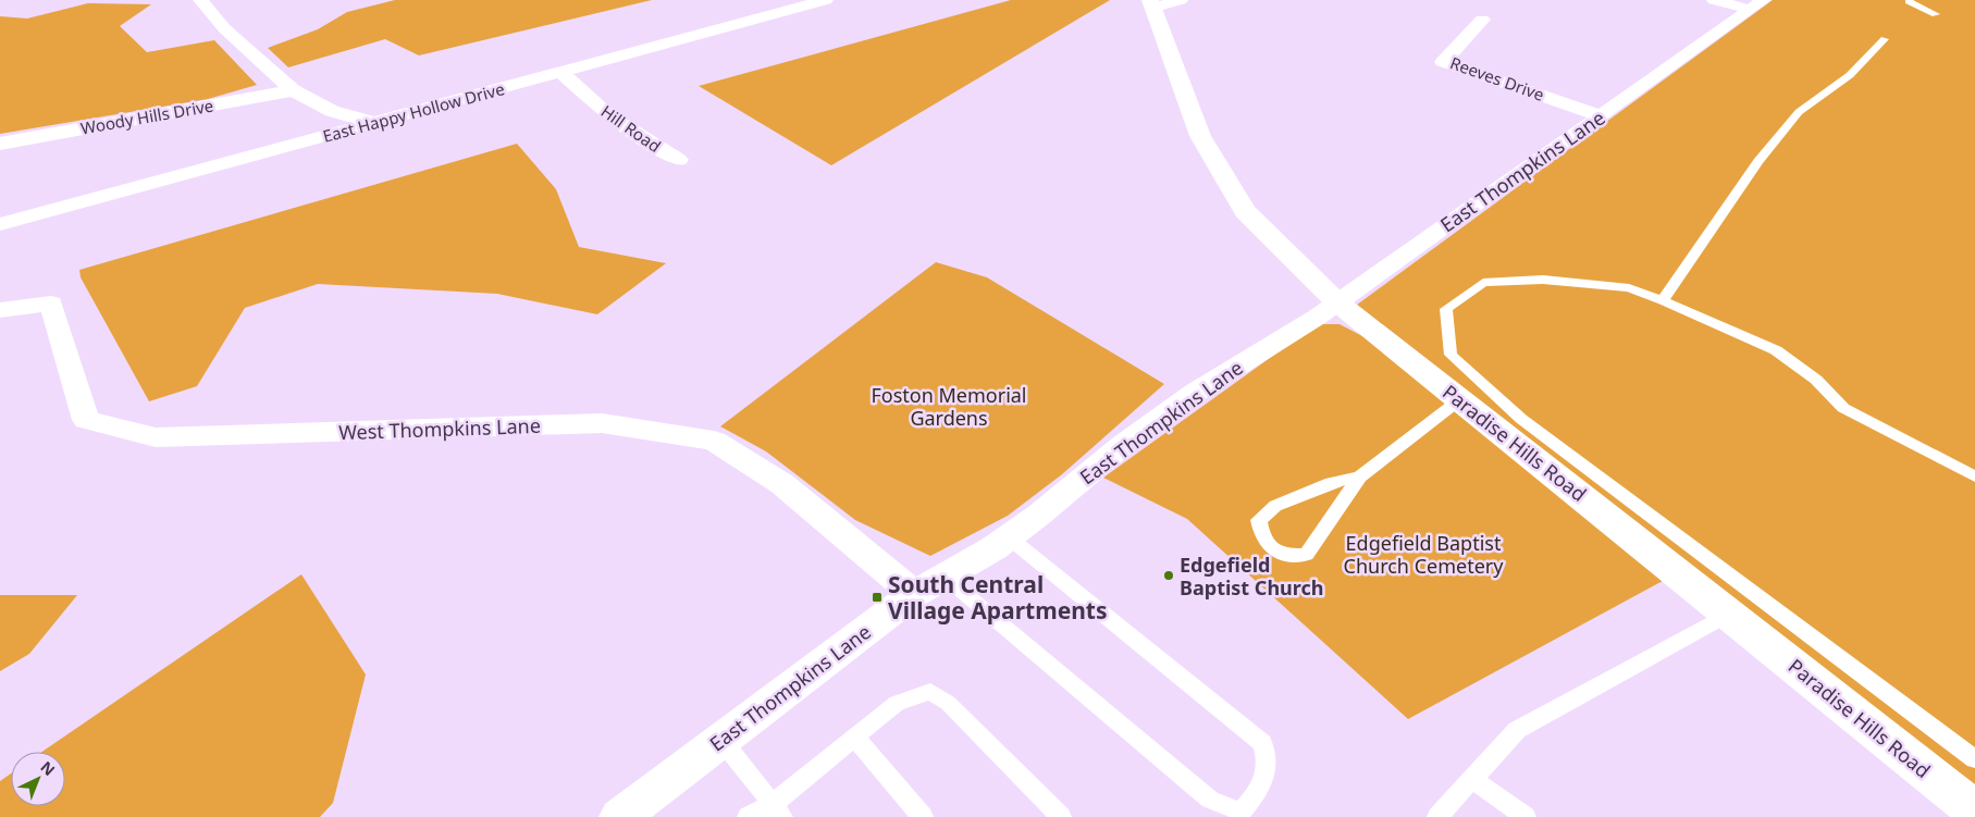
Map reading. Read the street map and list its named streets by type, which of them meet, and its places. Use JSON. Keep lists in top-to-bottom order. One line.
{"streets":{"street":["Reeves Drive","East Happy Hollow Drive","Woody Hills Drive","Hill Road","East Thompkins Lane","West Thompkins Lane","Paradise Hills Road"]},"crossings":[["Reeves Drive","East Thompkins Lane"],["East Happy Hollow Drive","Hill Road"],["East Thompkins Lane","West Thompkins Lane"],["East Thompkins Lane","Paradise Hills Road"]],"parks":["Foston Memorial Gardens","Edgefield Baptist Church Cemetery"],"places":{"other":["Edgefield Baptist Church"],"transit":["South Central Village Apartments"]},"north":"top right"}
